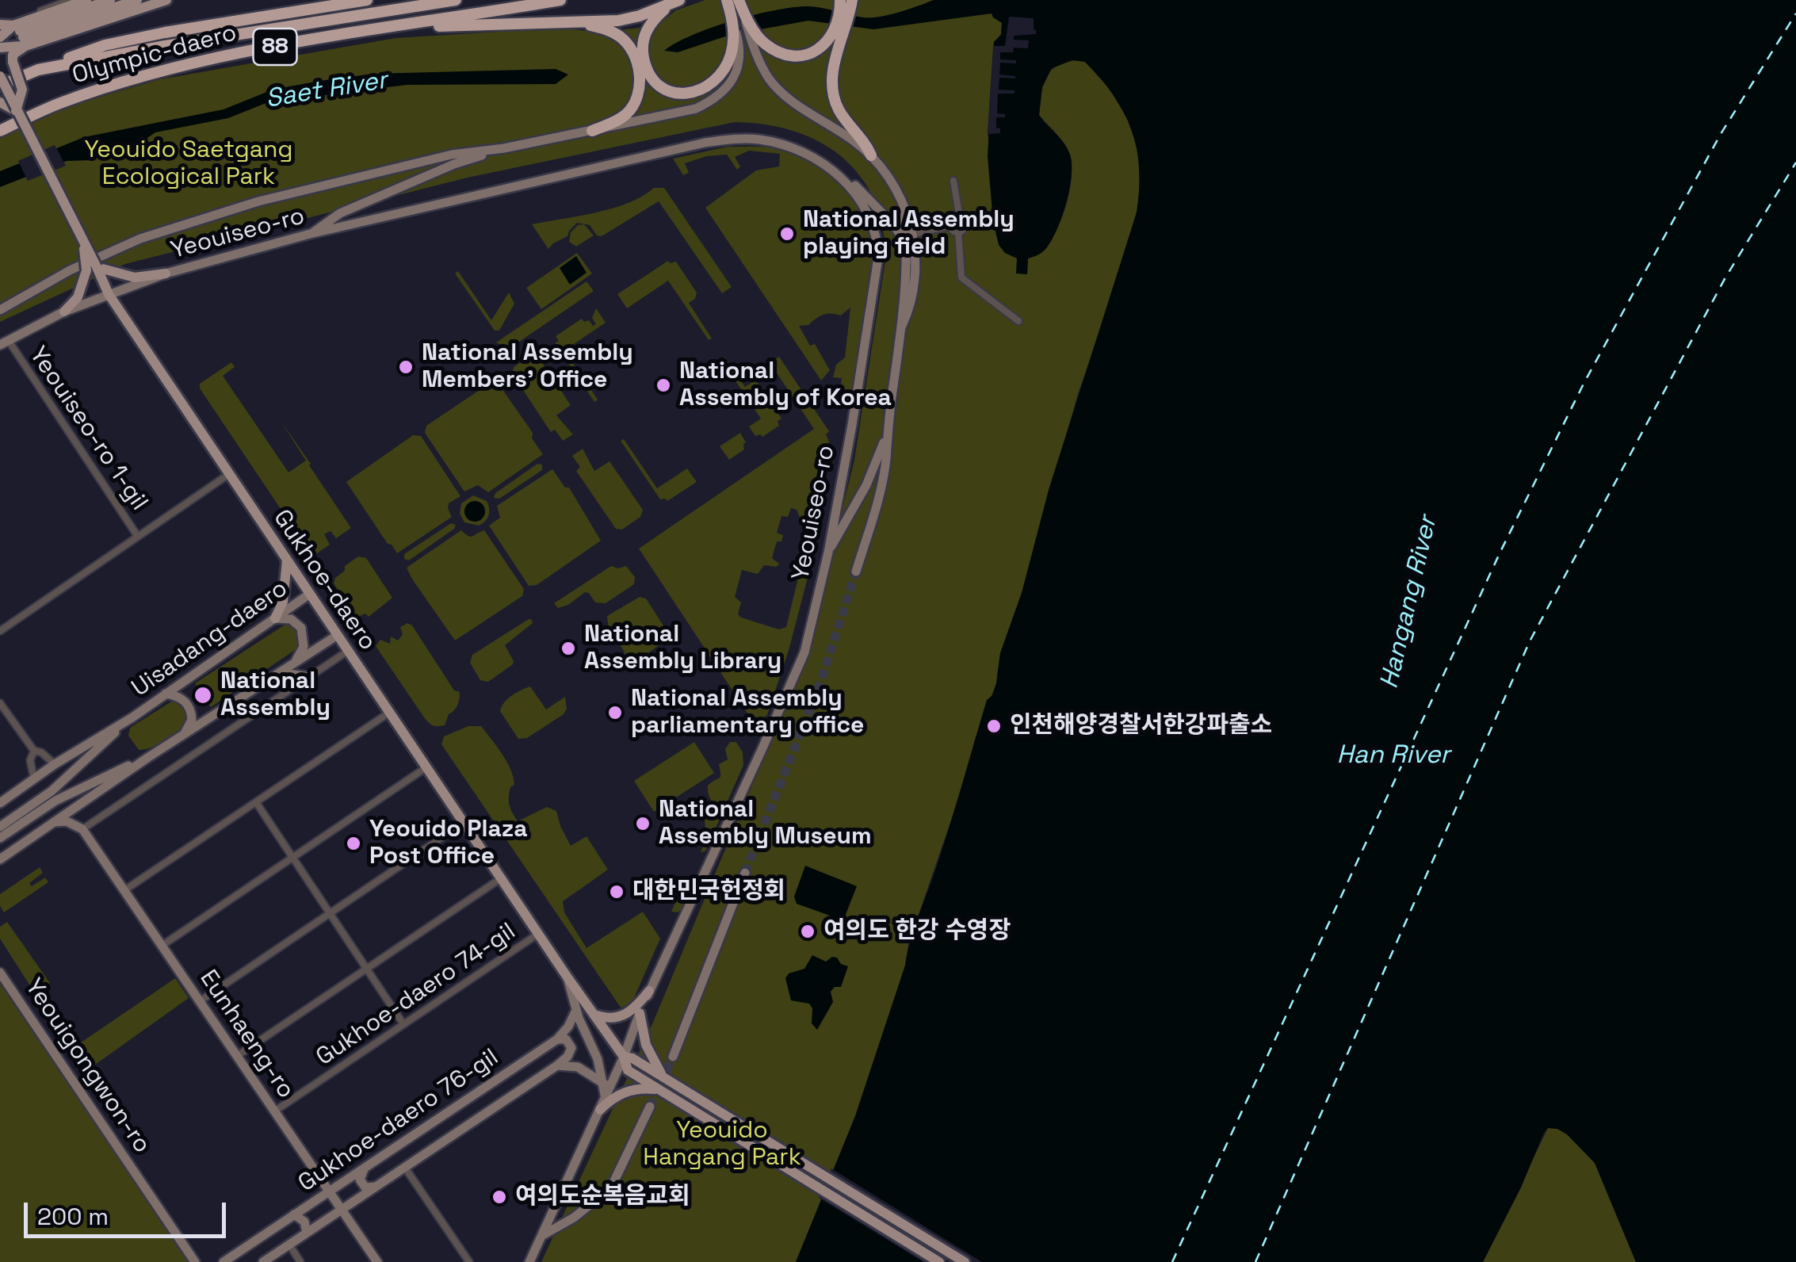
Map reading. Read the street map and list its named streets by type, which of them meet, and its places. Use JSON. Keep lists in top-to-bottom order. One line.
{"streets":{"highway":["88","Olympic-daero"],"main road":["Yeouiseo-ro","Gukhoe-daero","Uisadang-daero","Eunhaeng-ro","Yeouigongwon-ro","Gukhoe-daero 76-gil"],"street":["Yeouiseo-ro 1-gil","Gukhoe-daero 74-gil"]},"crossings":[["Yeouiseo-ro","Yeouiseo-ro 1-gil"],["Yeouiseo-ro","Gukhoe-daero"],["Gukhoe-daero","Uisadang-daero"],["Gukhoe-daero","Gukhoe-daero 74-gil"],["Gukhoe-daero 74-gil","Eunhaeng-ro"],["Eunhaeng-ro","Gukhoe-daero 76-gil"]],"water":["Saet River","Hangang River","Han River"],"parks":["Yeouido Saetgang Ecological Park","Yeouido Hangang Park"],"places":["National Assembly playing field","National Assembly Members' Office","National Assembly of Korea","National Assembly Library","National Assembly","National Assembly parliamentary office","인천해양경찰서한강파출소","National Assembly Museum","Yeouido Plaza Post Office","대한민국헌정회","여의도 한강 수영장","여의도순복음교회"],"scale_bar":"200 m"}
